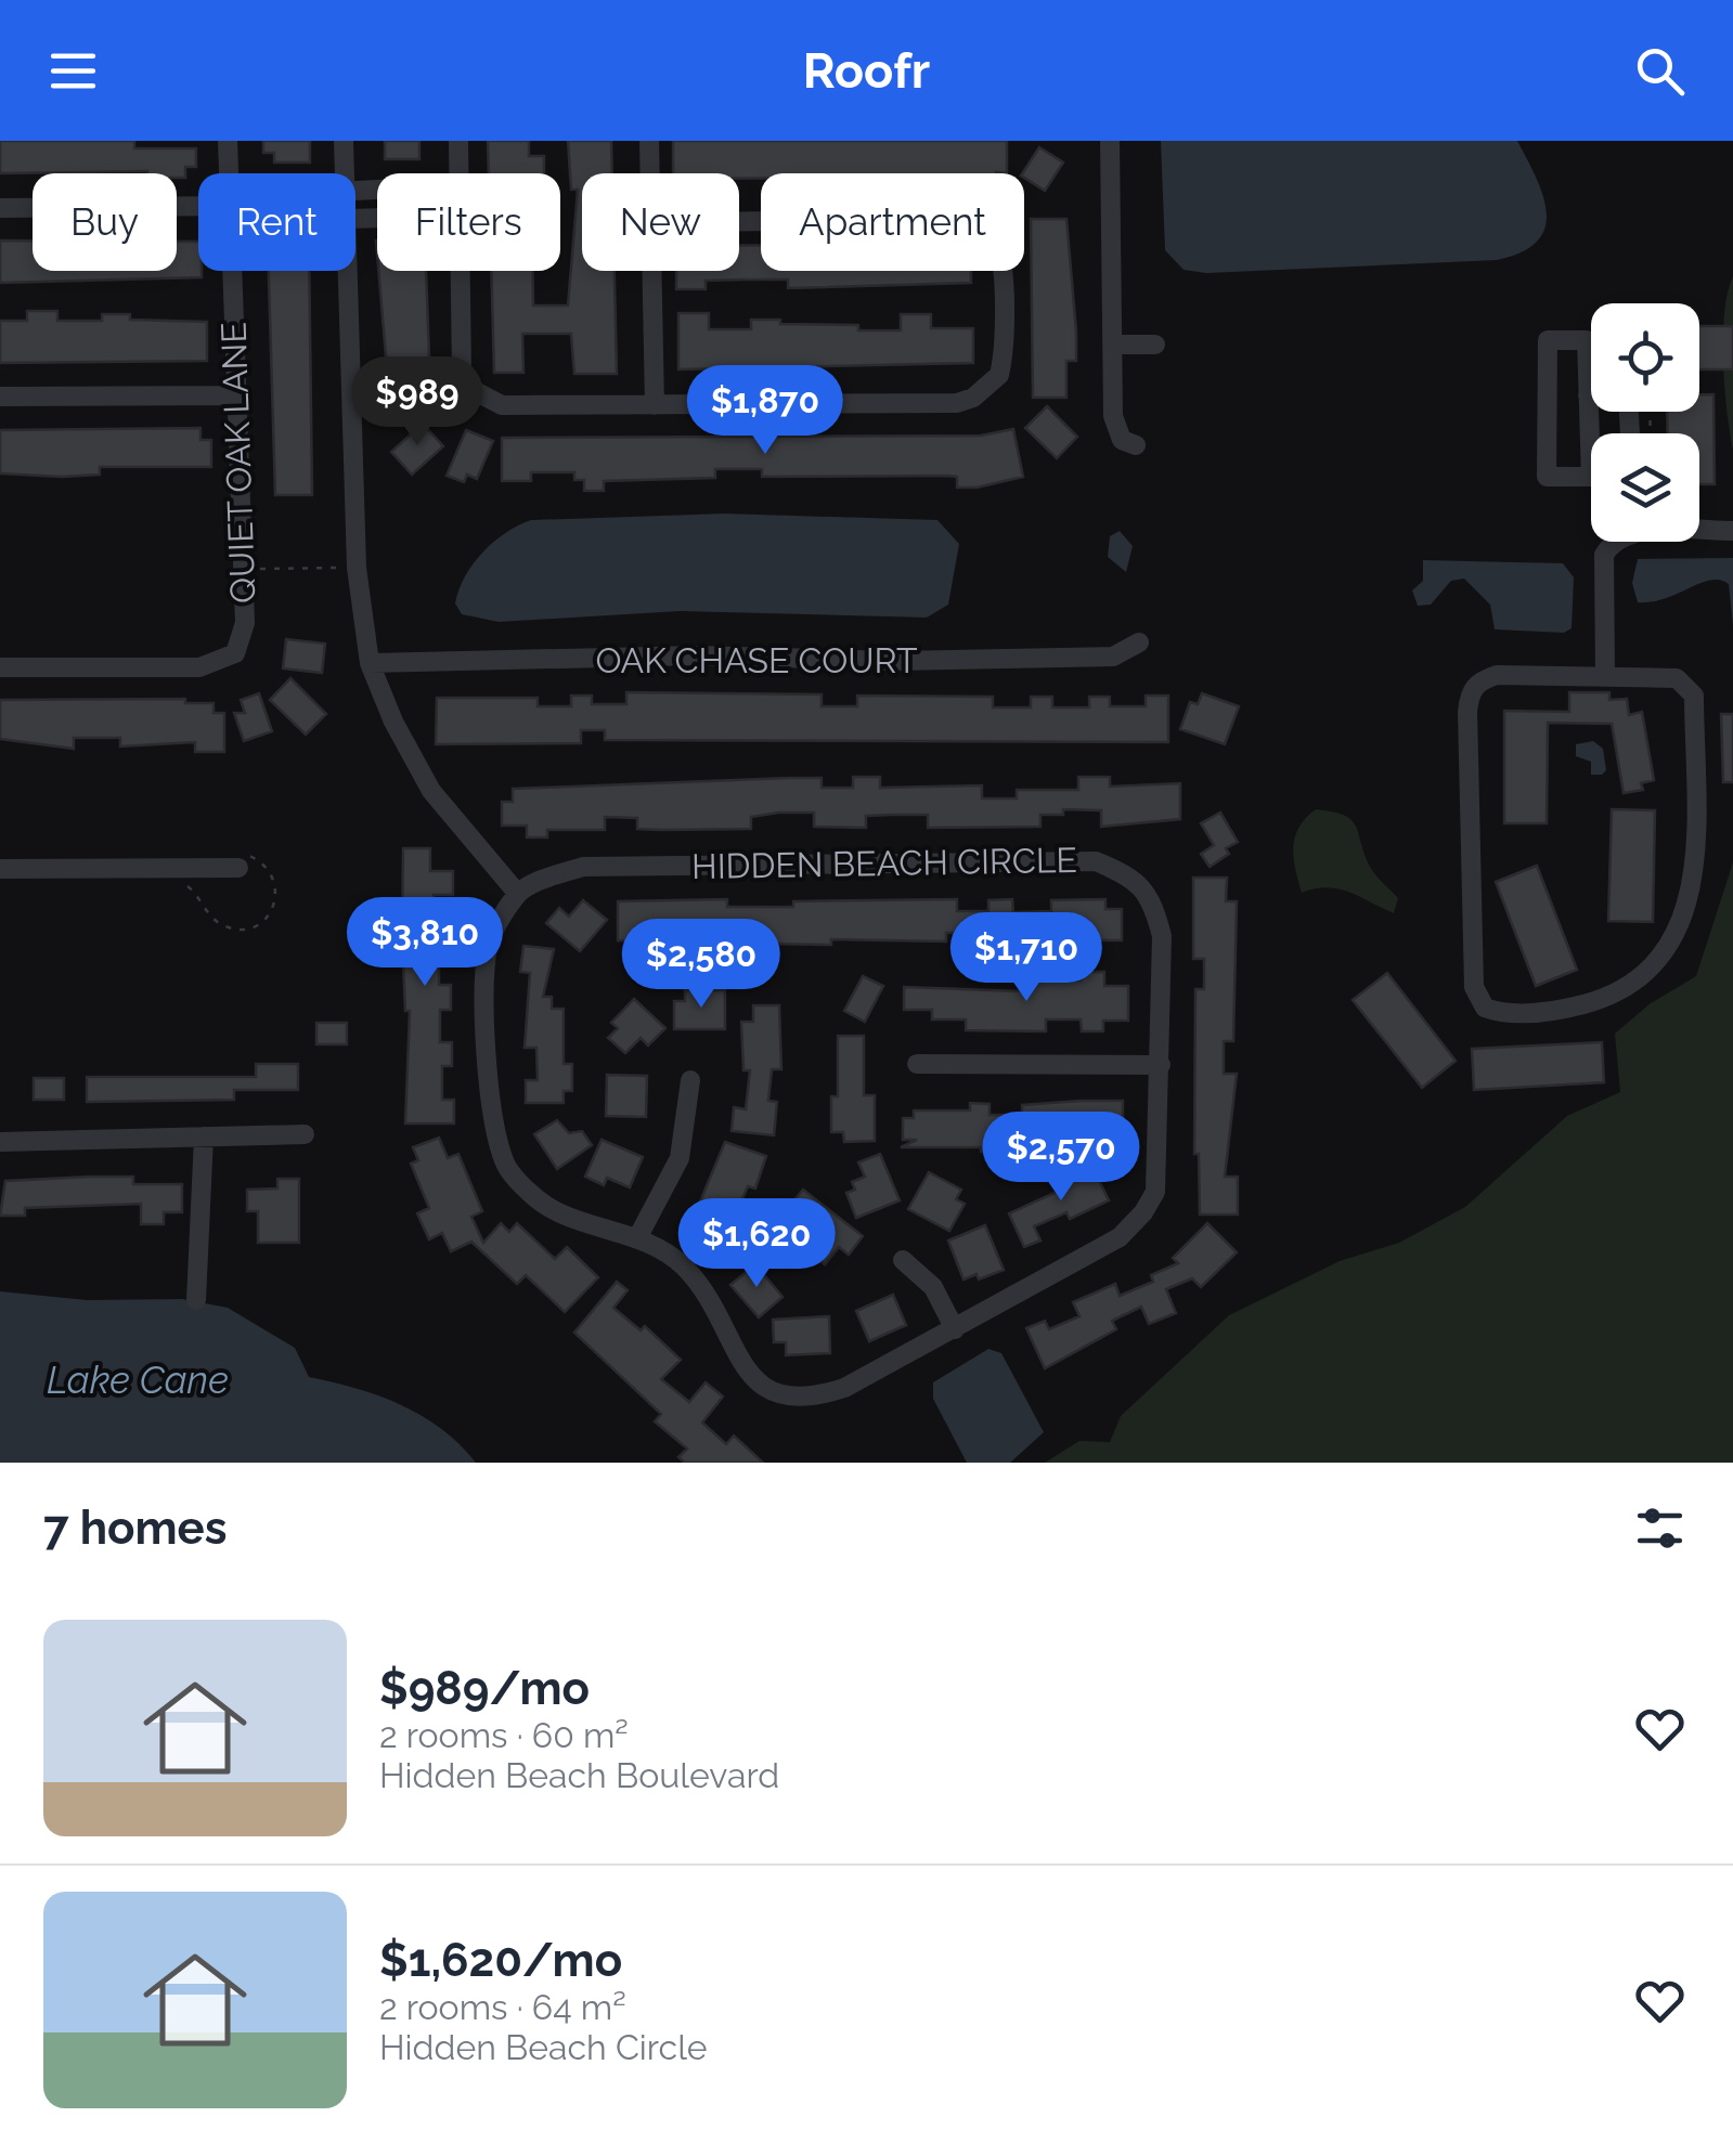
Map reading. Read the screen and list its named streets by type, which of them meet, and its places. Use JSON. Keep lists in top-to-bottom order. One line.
{"streets":{"street":["QUIET OAK LANE","OAK CHASE COURT","HIDDEN BEACH CIRCLE"]},"water":["Lake Cane"],"page":{"header":"Roofr","chip":["Buy","Rent","Filters","New","Apartment"],"price":["$989","$1,870","$3,810","$1,710","$2,580","$2,570","$1,620"],"heading":"7 homes","list":[{"name":"$989/mo","note":"2 rooms · 60 m² · Hidden Beach Boulevard"},{"name":"$1,620/mo","note":"2 rooms · 64 m² · Hidden Beach Circle"}]}}
